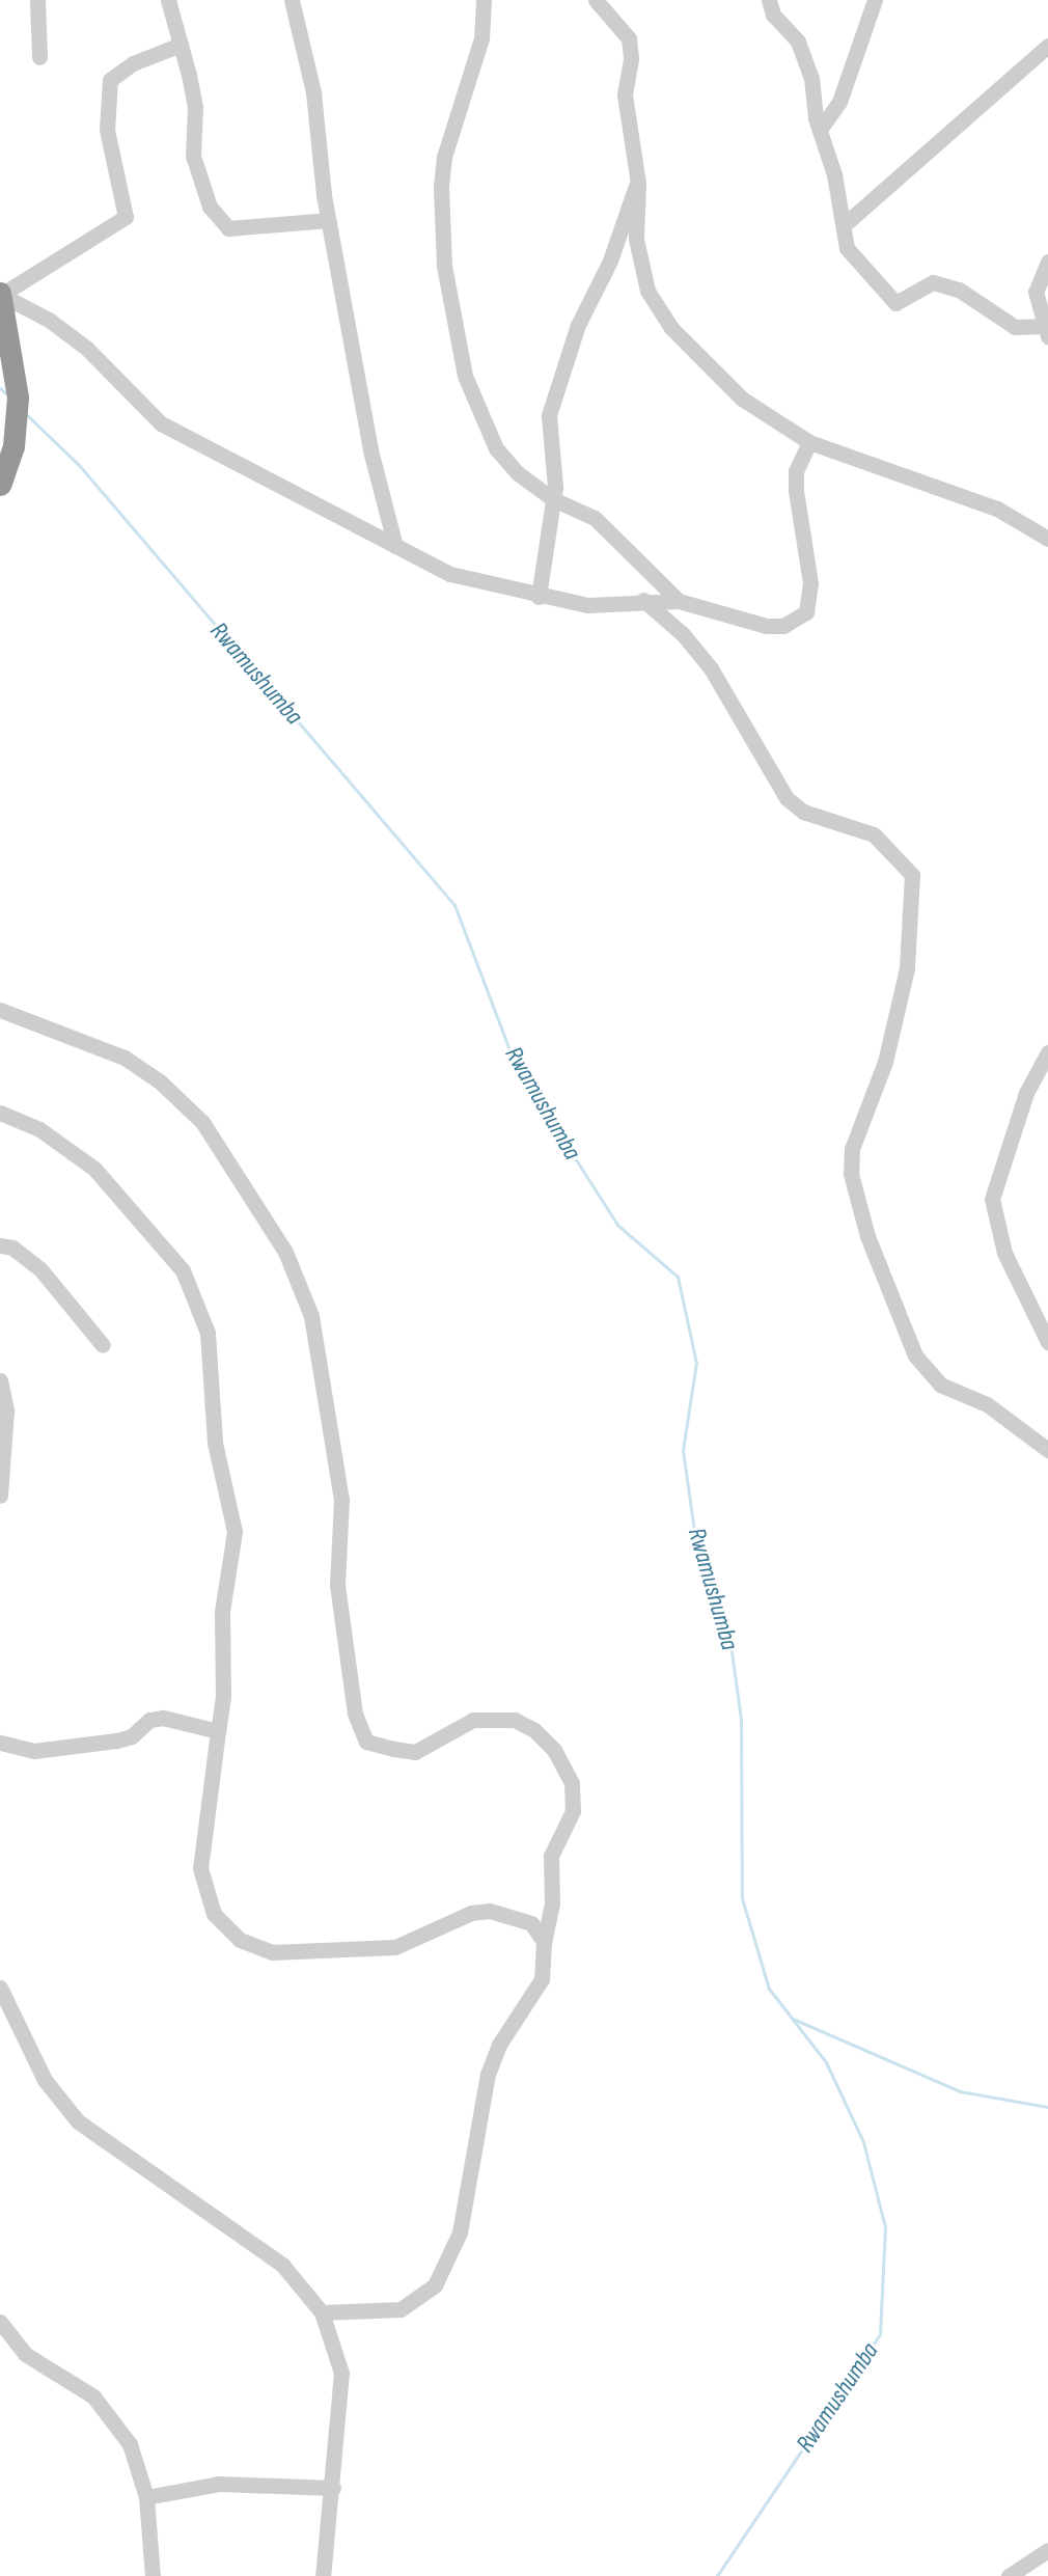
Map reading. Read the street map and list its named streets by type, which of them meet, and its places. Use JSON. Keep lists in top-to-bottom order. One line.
{"water":["Rwamushumba"]}
